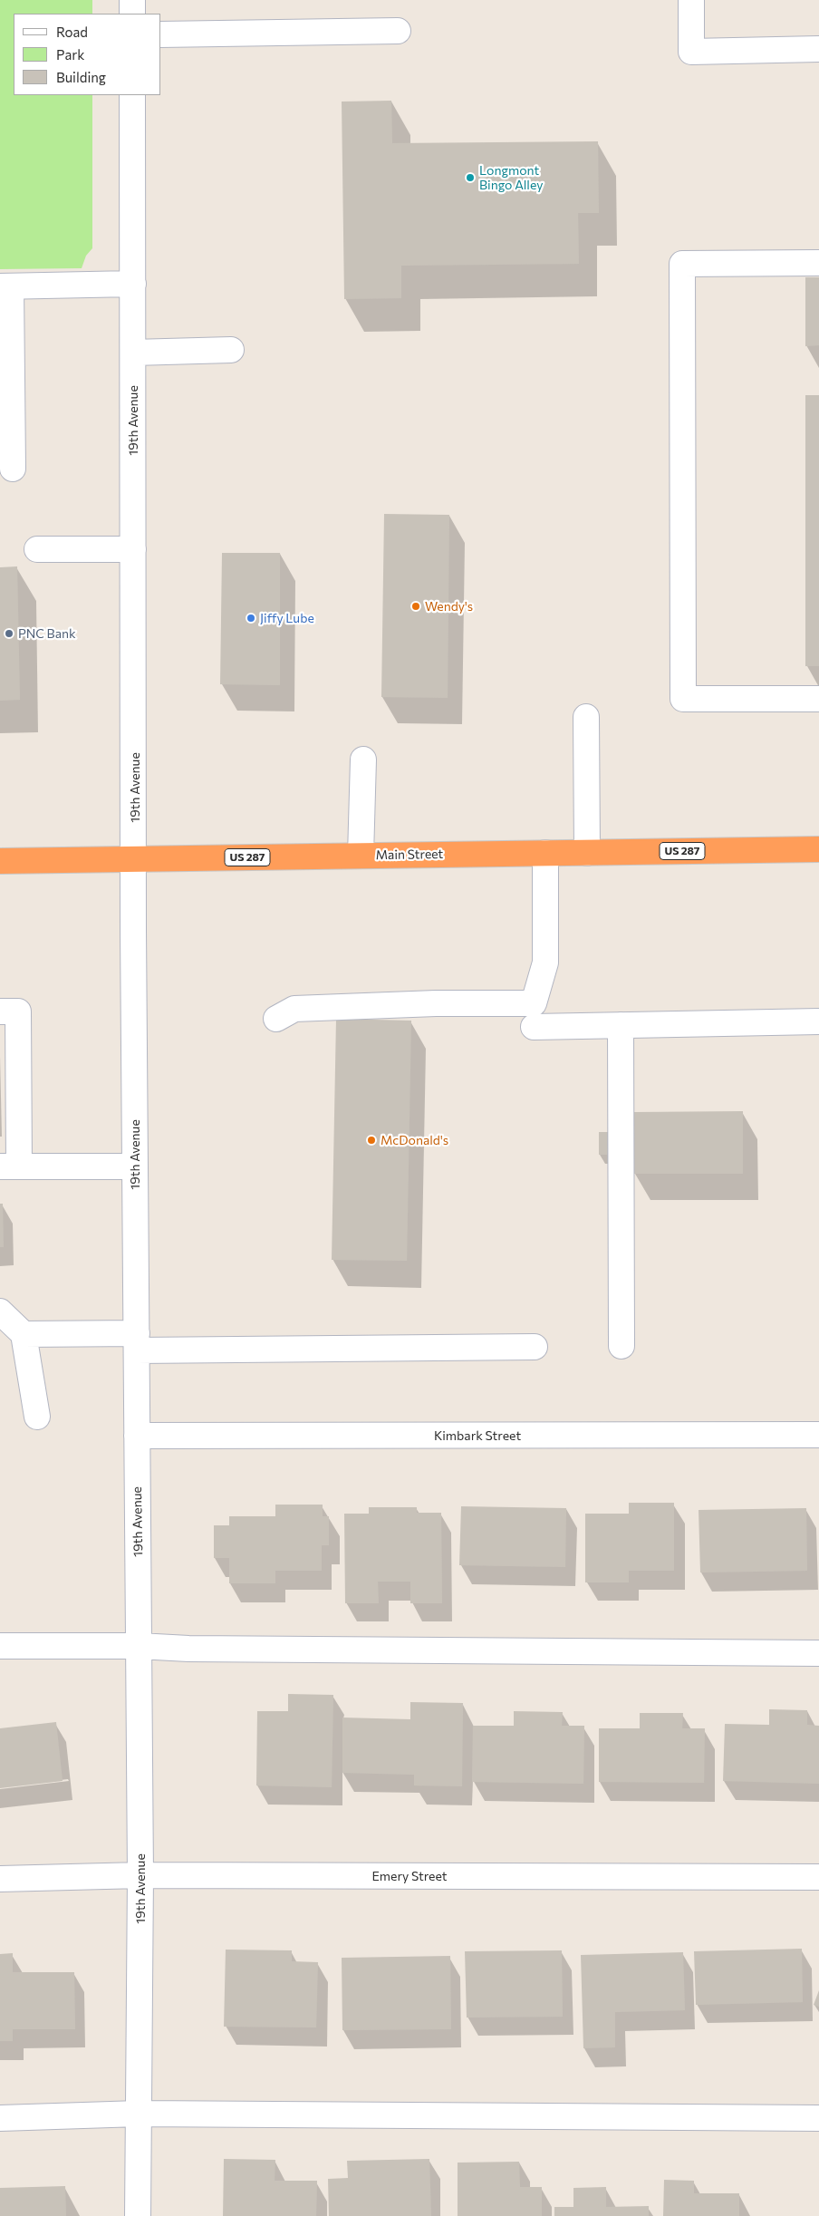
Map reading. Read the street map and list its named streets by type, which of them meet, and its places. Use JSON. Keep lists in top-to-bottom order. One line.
{"streets":{"highway":["US 287","Main Street"],"street":["19th Avenue","Kimbark Street","Emery Street"]},"crossings":[["19th Avenue","Main Street"],["19th Avenue","Kimbark Street"],["19th Avenue","Emery Street"]],"places":["Longmont Bingo Alley","Wendy's","Jiffy Lube","PNC Bank","McDonald's"],"legend":["Road","Park","Building"]}
